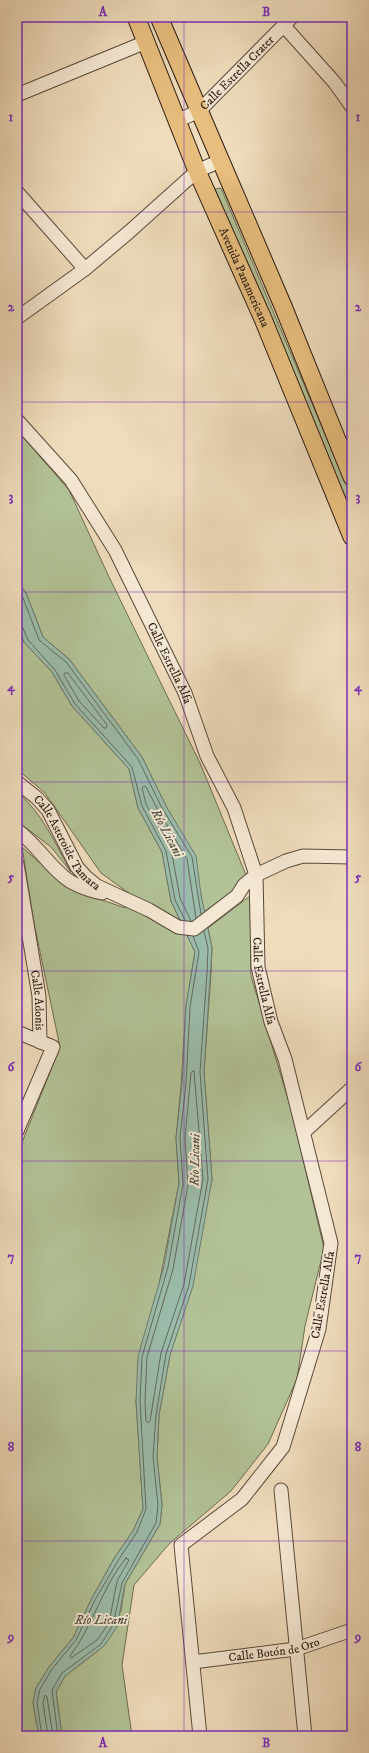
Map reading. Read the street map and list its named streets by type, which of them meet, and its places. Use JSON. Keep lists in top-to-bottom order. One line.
{"streets":{"main road":["Avenida Panamericana"],"street":["Calle Estrella Crater","Calle Estrella Alfa","Calle Asteroide Tamara","Calle Adonis","Calle Botón de Oro"]},"crossings":[["Calle Estrella Crater","Avenida Panamericana"],["Calle Estrella Alfa","Calle Botón de Oro"]],"water":["Río Licani"],"grid":{"columns":["A","B"],"rows":["1","2","3","4","5","6","7","8","9"]}}
